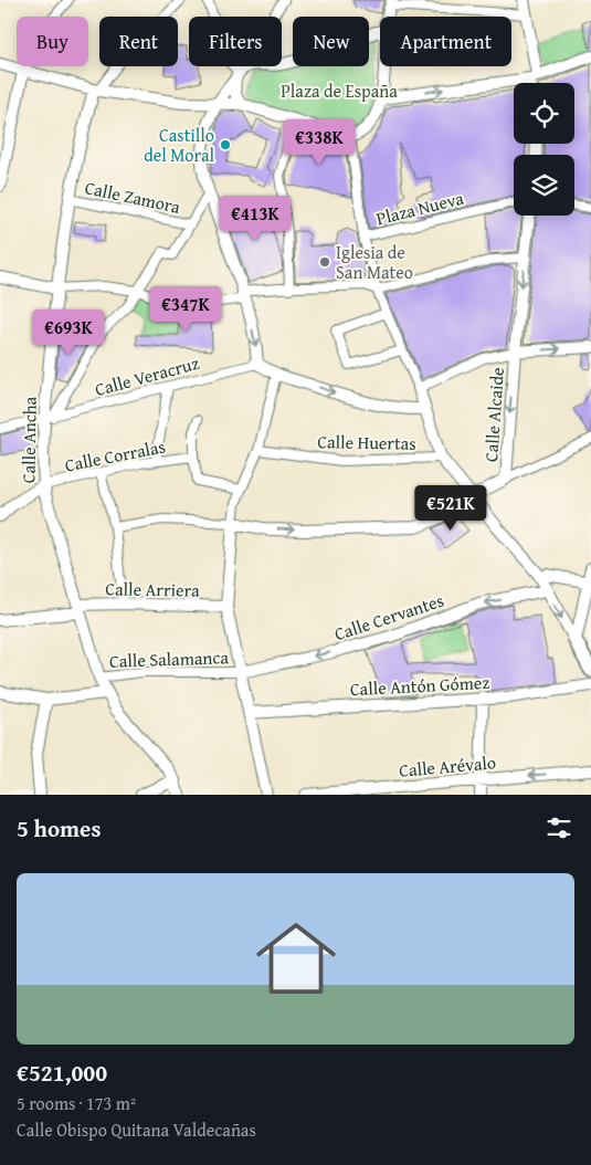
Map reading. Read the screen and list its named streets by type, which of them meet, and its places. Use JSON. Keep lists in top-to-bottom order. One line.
{"streets":{"street":["Calle Zamora","Plaza Nueva","Calle Veracruz","Calle Alcaide","Calle Ancha","Calle Huertas","Calle Corralas","Calle Arriera","Calle Cervantes","Calle Salamanca","Calle Antón Gómez","Calle Arévalo"]},"crossings":[["Calle Zamora","Calle Ancha"],["Calle Veracruz","Calle Ancha"],["Calle Ancha","Calle Corralas"],["Calle Ancha","Calle Arriera"],["Calle Ancha","Calle Salamanca"],["Calle Cervantes","Calle Salamanca"]],"one_way":["Calle Cervantes","Calle Arévalo"],"parks":["Plaza de España"],"places":["Castillo del Moral","Iglesia de San Mateo"],"page":{"chip":["Buy","Rent","Filters","New","Apartment"],"price":["€338K","€413K","€347K","€693K","€521K"],"heading":"5 homes","list":[{"name":"€521,000","note":"5 rooms · 173 m² · Calle Obispo Quitana Valdecañas"}]}}
